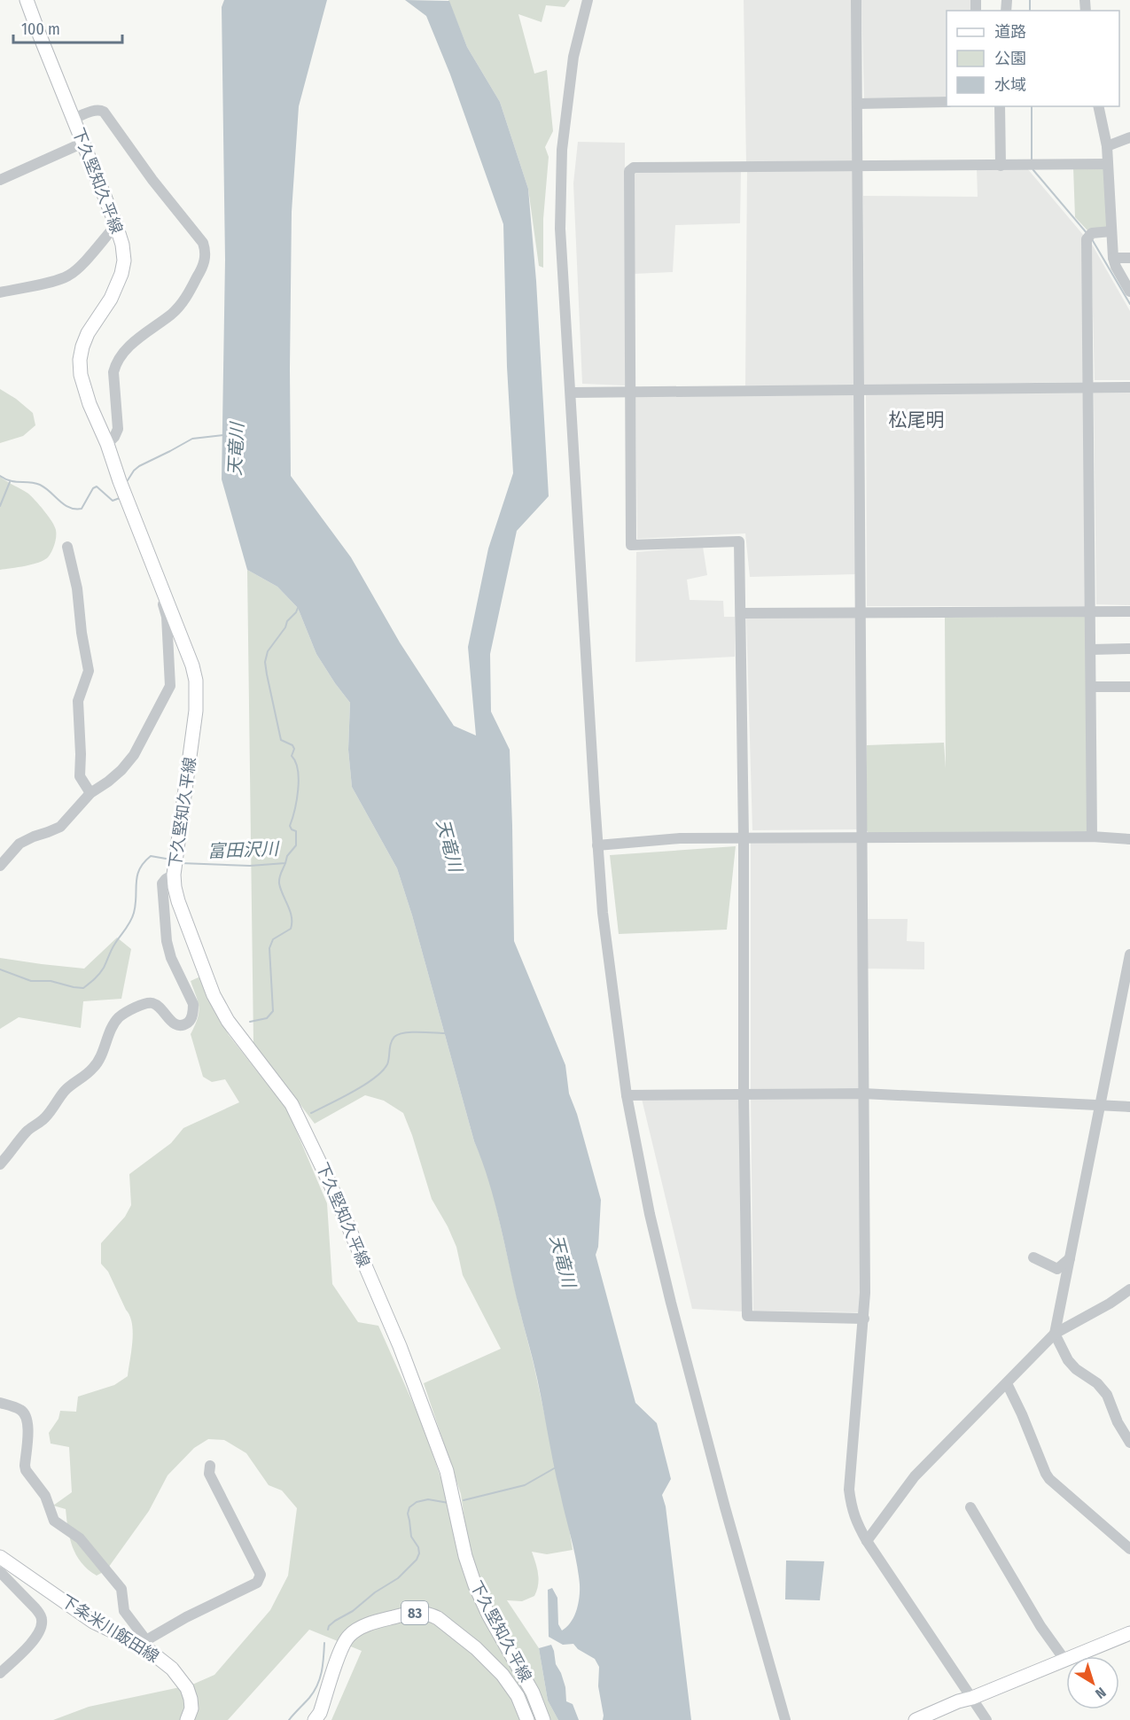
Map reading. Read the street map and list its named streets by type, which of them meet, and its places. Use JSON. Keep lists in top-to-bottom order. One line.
{"streets":{"main road":["下久堅知久平線","83","下条米川飯田線"]},"districts":["松尾明"],"water":["天竜川","富田沢川"],"legend":["道路","公園","水域"],"scale_bar":"100 m","north":"bottom right"}
